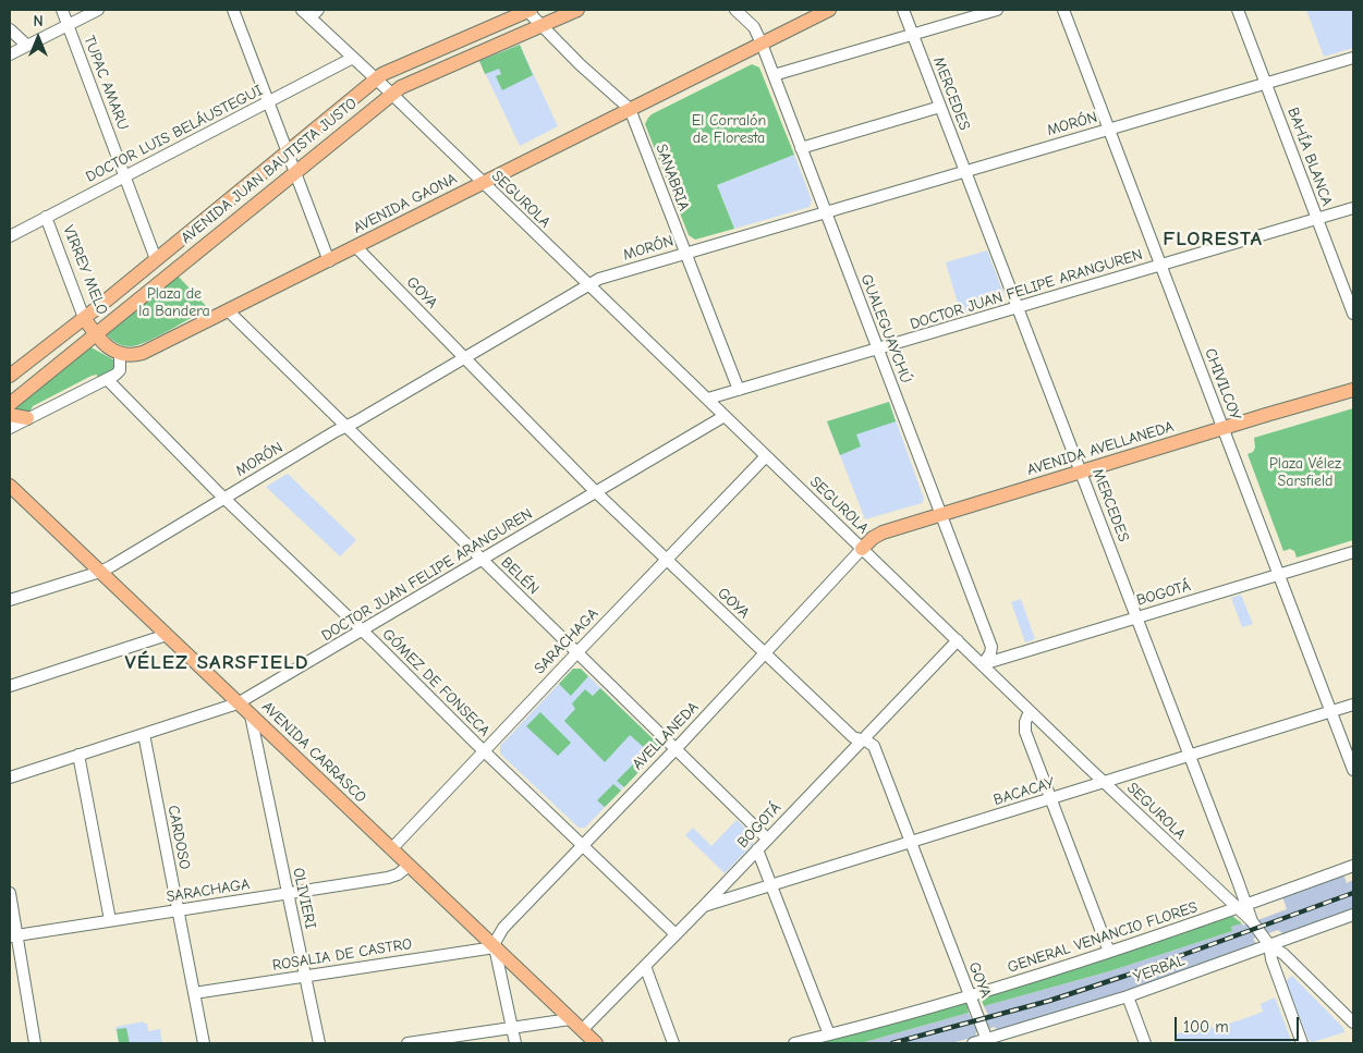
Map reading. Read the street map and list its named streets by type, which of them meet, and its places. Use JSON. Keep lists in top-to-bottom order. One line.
{"streets":{"main road":["AVENIDA JUAN BAUTISTA JUSTO","AVENIDA GAONA","VIRREY MELO","AVENIDA AVELLANEDA","AVENIDA CARRASCO"],"street":["TUPAC AMARU","MERCEDES","MORÓN","DOCTOR LUIS BELÁUSTEGUI","BAHÍA BLANCA","SANABRIA","SEGUROLA","DOCTOR JUAN FELIPE ARANGUREN","GOYA","GUALEGUAYCHÚ","CHIVILCOY","BELÉN","BOGOTÁ","SARACHAGA","GÓMEZ DE FONSECA","AVELLANEDA","BACACAY","CARDOSO","OLIVIERI","GENERAL VENANCIO FLORES","ROSALIA DE CASTRO","YERBAL"]},"crossings":[["TUPAC AMARU","DOCTOR LUIS BELÁUSTEGUI"],["TUPAC AMARU","AVENIDA JUAN BAUTISTA JUSTO"],["MERCEDES","MORÓN"],["MERCEDES","SEGUROLA"],["MERCEDES","DOCTOR JUAN FELIPE ARANGUREN"],["MERCEDES","AVENIDA AVELLANEDA"],["MERCEDES","BOGOTÁ"],["MERCEDES","BACACAY"],["MERCEDES","GENERAL VENANCIO FLORES"],["MERCEDES","YERBAL"],["MORÓN","BAHÍA BLANCA"],["MORÓN","SANABRIA"],["MORÓN","SEGUROLA"],["MORÓN","GOYA"],["MORÓN","GUALEGUAYCHÚ"],["MORÓN","CHIVILCOY"],["MORÓN","BELÉN"],["MORÓN","GÓMEZ DE FONSECA"],["MORÓN","AVENIDA CARRASCO"],["DOCTOR LUIS BELÁUSTEGUI","SEGUROLA"],["DOCTOR LUIS BELÁUSTEGUI","VIRREY MELO"],["BAHÍA BLANCA","DOCTOR JUAN FELIPE ARANGUREN"],["AVENIDA JUAN BAUTISTA JUSTO","SANABRIA"],["AVENIDA JUAN BAUTISTA JUSTO","SEGUROLA"],["AVENIDA JUAN BAUTISTA JUSTO","VIRREY MELO"],["SANABRIA","AVENIDA GAONA"],["SANABRIA","DOCTOR JUAN FELIPE ARANGUREN"],["SEGUROLA","AVENIDA GAONA"],["SEGUROLA","DOCTOR JUAN FELIPE ARANGUREN"],["SEGUROLA","GUALEGUAYCHÚ"],["SEGUROLA","AVENIDA AVELLANEDA"],["SEGUROLA","BOGOTÁ"],["SEGUROLA","SARACHAGA"],["SEGUROLA","AVELLANEDA"],["SEGUROLA","BACACAY"],["SEGUROLA","GENERAL VENANCIO FLORES"],["AVENIDA GAONA","VIRREY MELO"],["AVENIDA GAONA","GOYA"],["AVENIDA GAONA","GUALEGUAYCHÚ"],["AVENIDA GAONA","BELÉN"],["DOCTOR JUAN FELIPE ARANGUREN","GOYA"],["DOCTOR JUAN FELIPE ARANGUREN","GUALEGUAYCHÚ"],["DOCTOR JUAN FELIPE ARANGUREN","CHIVILCOY"],["DOCTOR JUAN FELIPE ARANGUREN","BELÉN"],["DOCTOR JUAN FELIPE ARANGUREN","GÓMEZ DE FONSECA"],["DOCTOR JUAN FELIPE ARANGUREN","AVENIDA CARRASCO"],["DOCTOR JUAN FELIPE ARANGUREN","CARDOSO"],["GOYA","BOGOTÁ"],["GOYA","SARACHAGA"],["GOYA","AVELLANEDA"],["GOYA","BACACAY"],["GOYA","GENERAL VENANCIO FLORES"],["GOYA","YERBAL"],["GUALEGUAYCHÚ","AVENIDA AVELLANEDA"],["GUALEGUAYCHÚ","BOGOTÁ"],["CHIVILCOY","AVENIDA AVELLANEDA"],["CHIVILCOY","BOGOTÁ"],["CHIVILCOY","BACACAY"],["AVENIDA AVELLANEDA","AVELLANEDA"],["BELÉN","BOGOTÁ"],["BELÉN","SARACHAGA"],["BELÉN","AVELLANEDA"],["BOGOTÁ","GÓMEZ DE FONSECA"],["BOGOTÁ","AVENIDA CARRASCO"],["BOGOTÁ","BACACAY"],["SARACHAGA","GÓMEZ DE FONSECA"],["SARACHAGA","AVENIDA CARRASCO"],["SARACHAGA","CARDOSO"],["SARACHAGA","OLIVIERI"],["GÓMEZ DE FONSECA","AVELLANEDA"],["AVELLANEDA","AVENIDA CARRASCO"],["AVELLANEDA","ROSALIA DE CASTRO"],["AVENIDA CARRASCO","OLIVIERI"],["AVENIDA CARRASCO","ROSALIA DE CASTRO"],["CARDOSO","ROSALIA DE CASTRO"],["OLIVIERI","ROSALIA DE CASTRO"]],"districts":["FLORESTA","VÉLEZ SARSFIELD"],"parks":["El Corralón de Floresta","Plaza de la Bandera","Plaza Vélez Sarsfield"],"scale_bar":"100 m","north":"top"}
